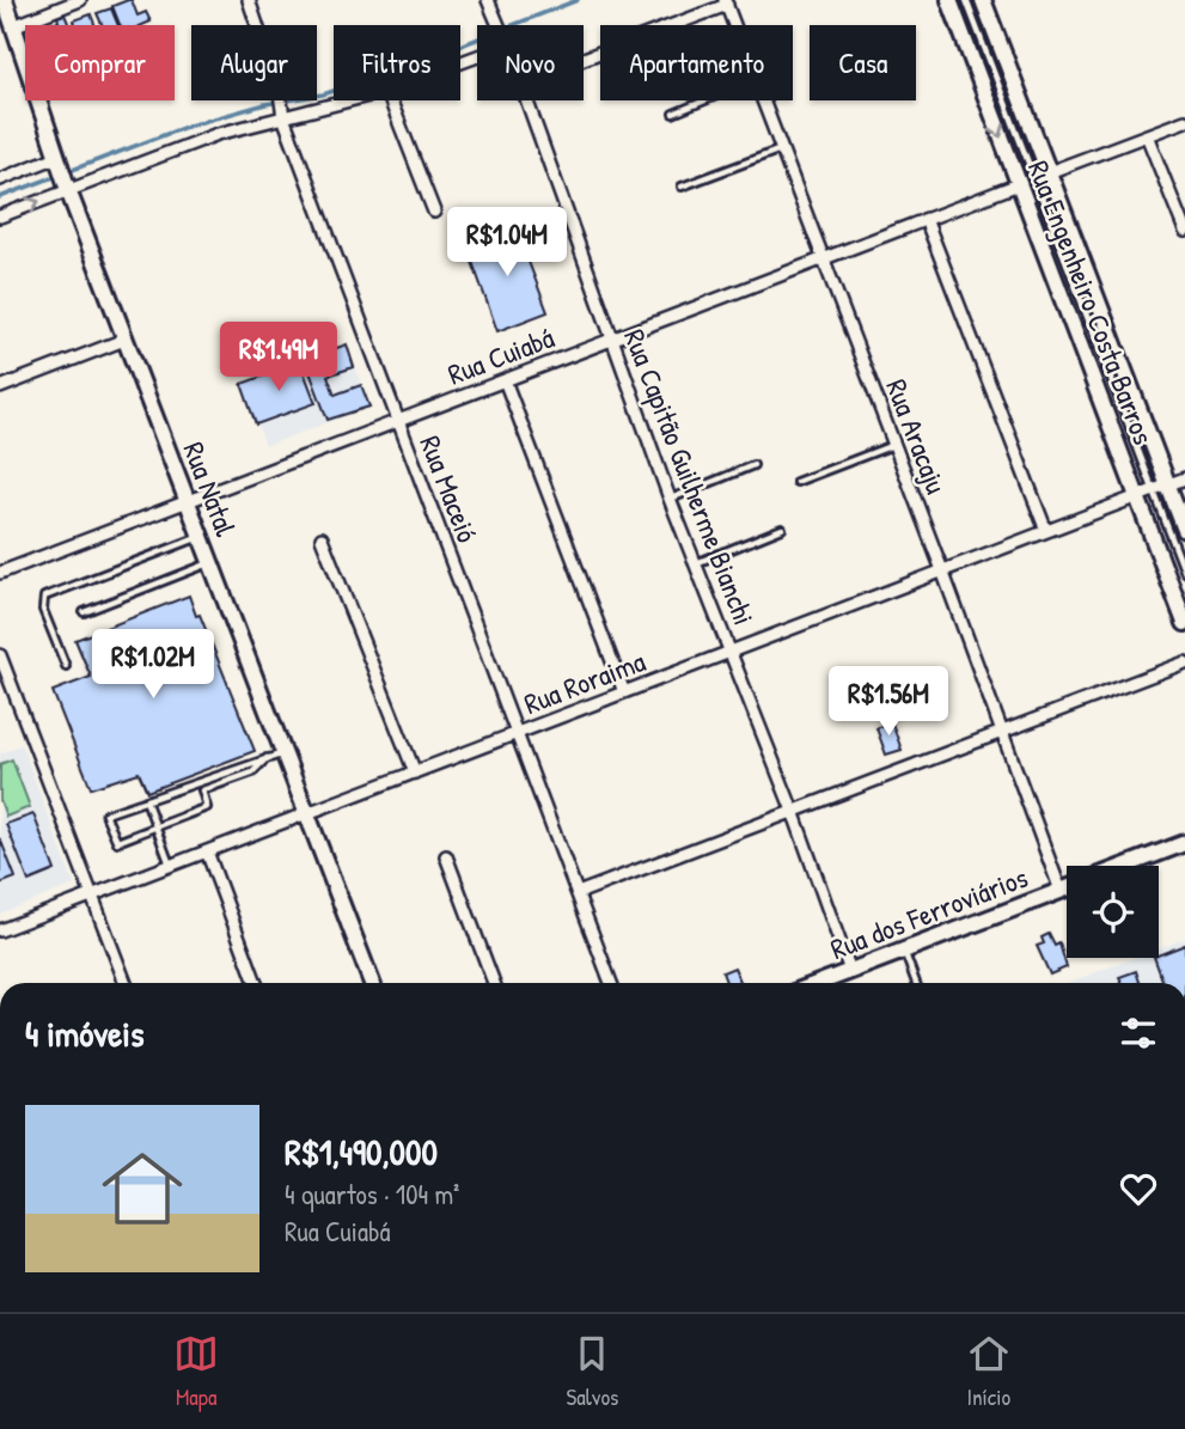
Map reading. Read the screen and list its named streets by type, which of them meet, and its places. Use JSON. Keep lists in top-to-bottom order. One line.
{"streets":{"street":["Rua Engenheiro Costa Barros","Rua Cuiabá","Rua Aracaju","Rua Capitão Guilherme Bianchi","Rua Natal","Rua Maceió","Rua Roraima","Rua dos Ferroviários"]},"crossings":[["Rua Engenheiro Costa Barros","Rua Cuiabá"],["Rua Engenheiro Costa Barros","Rua Roraima"],["Rua Cuiabá","Rua Aracaju"],["Rua Cuiabá","Rua Capitão Guilherme Bianchi"],["Rua Cuiabá","Rua Natal"],["Rua Cuiabá","Rua Maceió"],["Rua Aracaju","Rua Roraima"],["Rua Aracaju","Rua dos Ferroviários"],["Rua Capitão Guilherme Bianchi","Rua Roraima"],["Rua Capitão Guilherme Bianchi","Rua dos Ferroviários"],["Rua Natal","Rua Roraima"],["Rua Maceió","Rua Roraima"]],"page":{"chip":["Comprar","Alugar","Filtros","Novo","Apartamento","Casa"],"price":["R$1.04M","R$1.49M","R$1.02M","R$1.56M"],"heading":"4 imóveis","list":[{"name":"R$1,490,000","note":"4 quartos · 104 m² · Rua Cuiabá"}],"tabs":["Mapa","Salvos","Início"]}}
